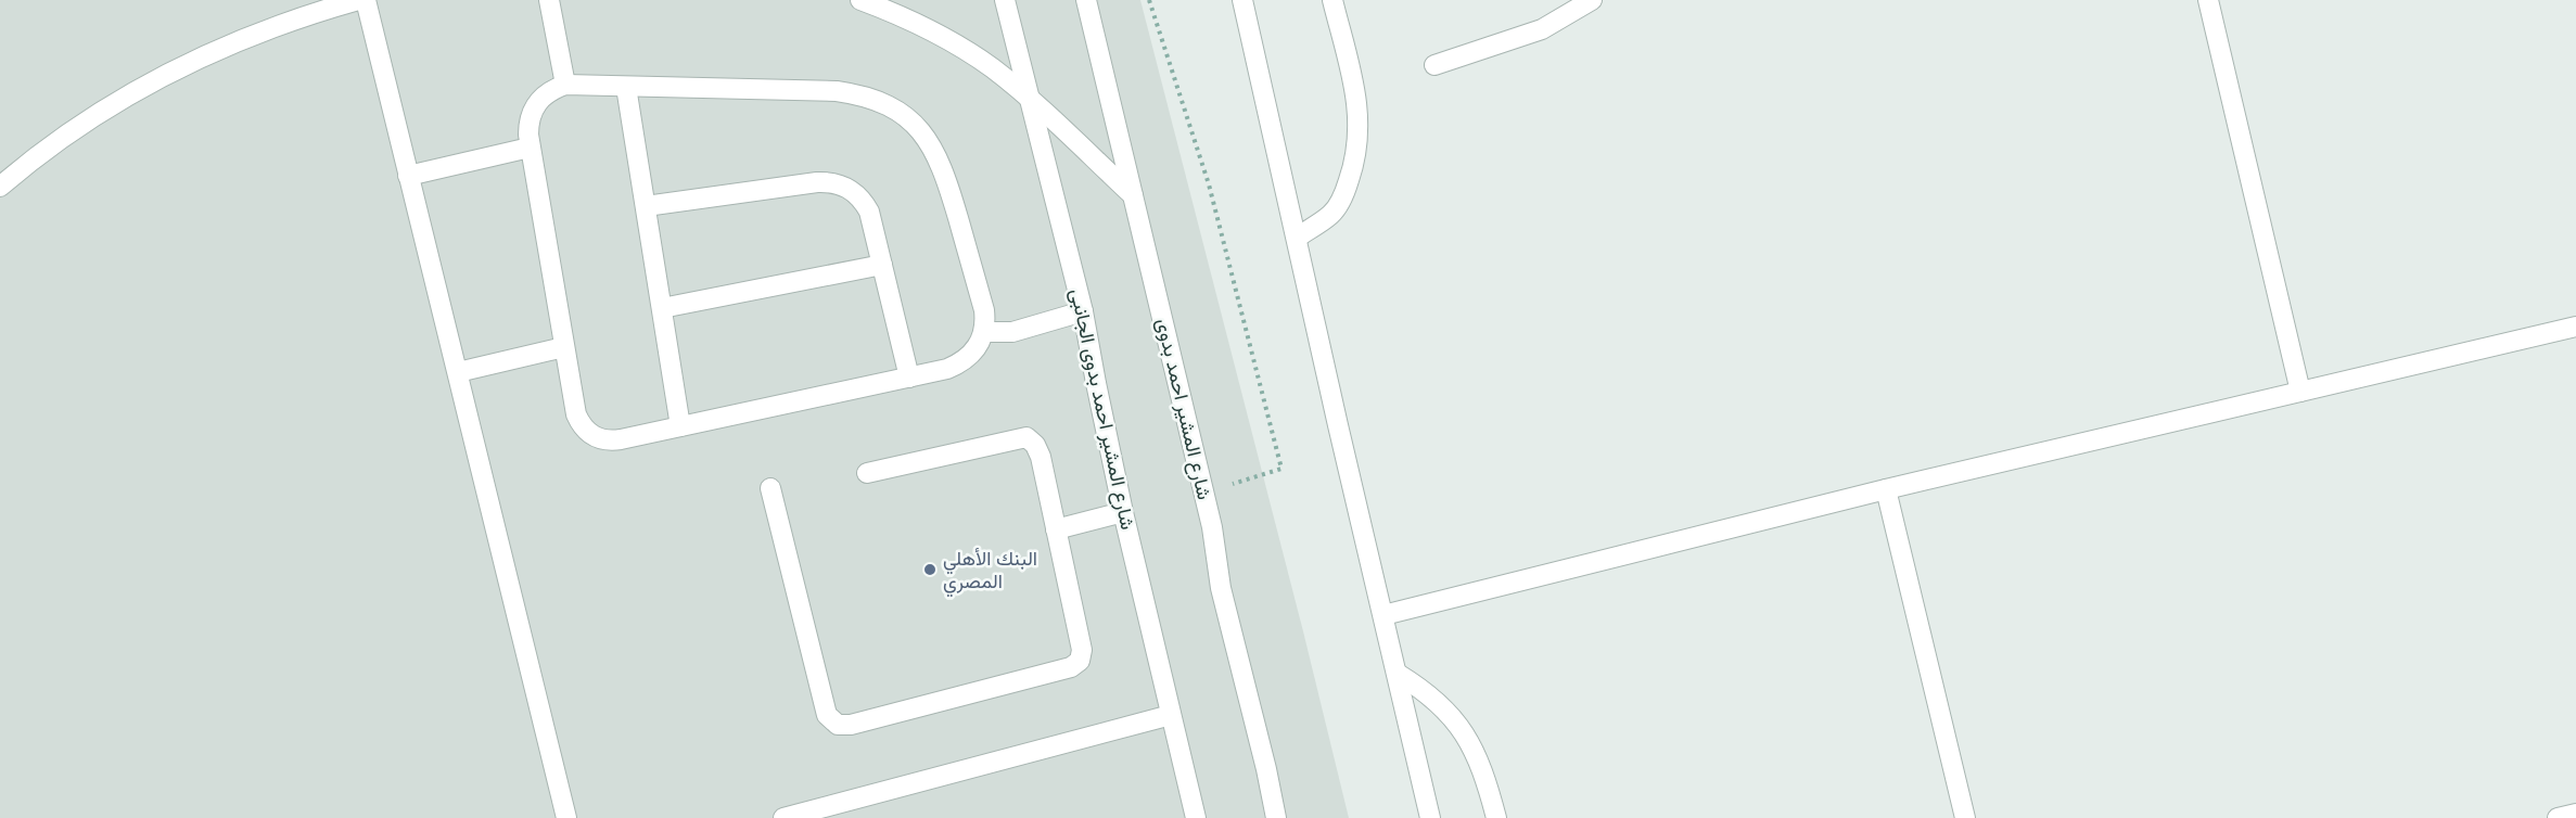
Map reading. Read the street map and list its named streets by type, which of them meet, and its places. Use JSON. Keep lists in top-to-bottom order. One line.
{"streets":{"street":["شارع المشير احمد بدوى الجانبى","شارع المشير احمد بدوى"]},"places":["البنك الأهلي المصري"]}
